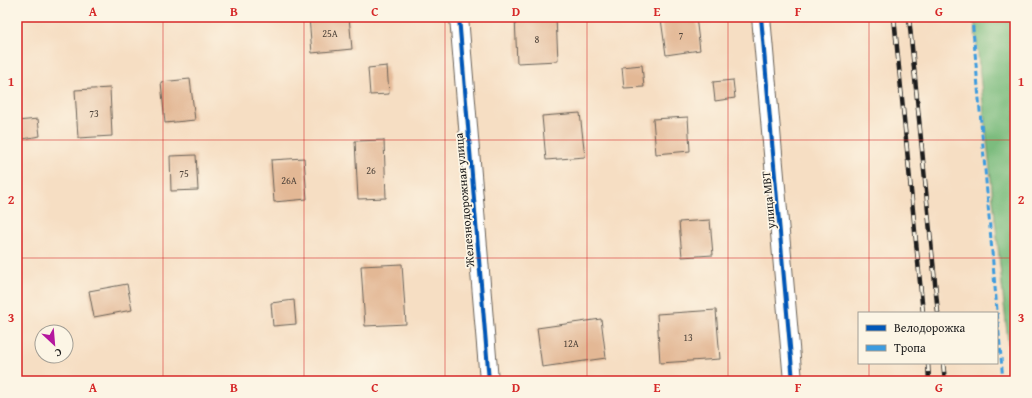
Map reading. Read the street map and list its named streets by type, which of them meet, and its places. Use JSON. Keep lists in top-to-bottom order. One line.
{"streets":{"street":["Железнодорожная улица","улица МВТ"]},"house_numbers":["25А","7","8","73","26","75","26А","13","12А"],"legend":["Велодорожка","Тропа"],"north":"bottom right","grid":{"columns":["A","B","C","D","E","F","G"],"rows":["1","2","3"]}}
